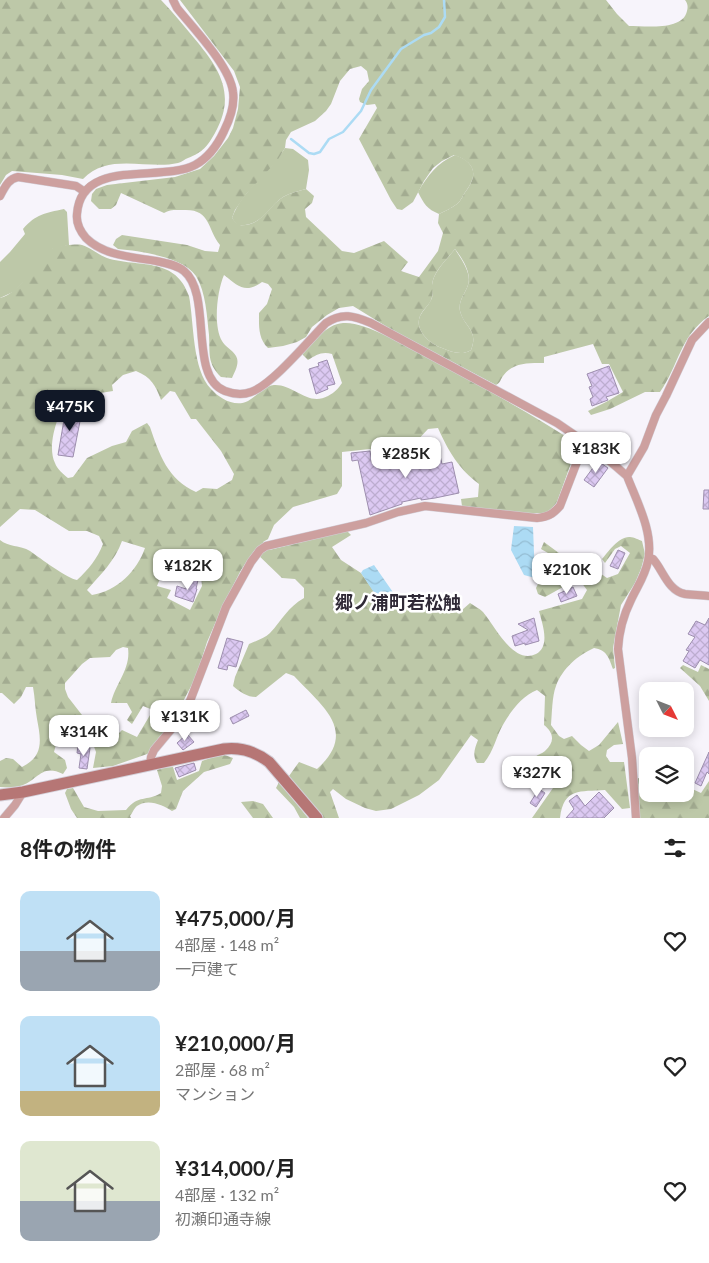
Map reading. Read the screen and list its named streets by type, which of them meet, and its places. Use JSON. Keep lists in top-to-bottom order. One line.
{"districts":["郷ノ浦町若松触"],"north":"bottom right","page":{"price":["¥475K","¥183K","¥285K","¥182K","¥210K","¥131K","¥314K","¥327K"],"heading":"8件の物件","list":[{"name":"¥475,000/月","note":"4部屋 · 148 m² · 一戸建て"},{"name":"¥210,000/月","note":"2部屋 · 68 m² · マンション"},{"name":"¥314,000/月","note":"4部屋 · 132 m² · 初瀬印通寺線"}]}}
